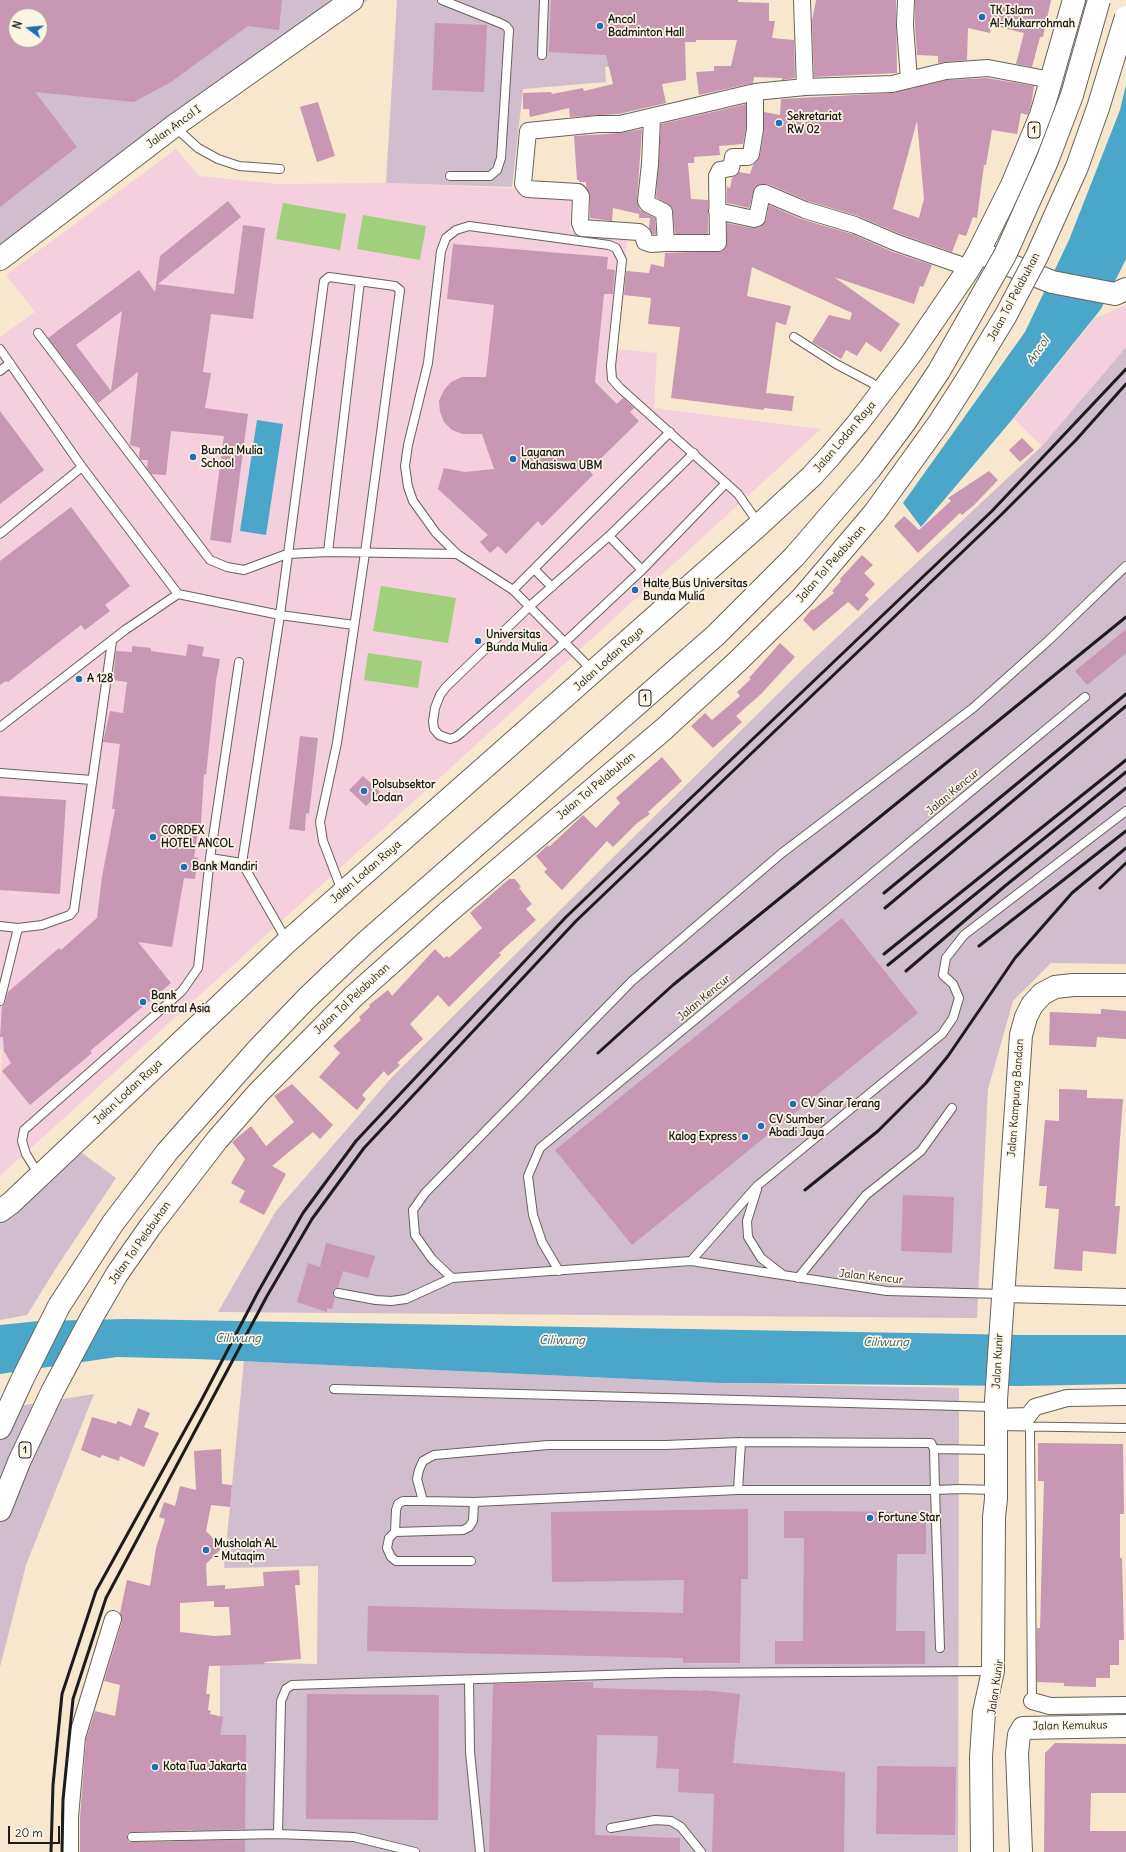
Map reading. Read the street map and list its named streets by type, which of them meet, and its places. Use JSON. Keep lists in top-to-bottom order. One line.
{"streets":{"main road":["Jalan Ancol I","1","Jalan Tol Pelabuhan","Jalan Lodan Raya","Jalan Kampung Bandan","Jalan Kunir","Jalan Kemukus"],"lane":["Jalan Kencur"]},"crossings":[["Jalan Kencur","Jalan Kampung Bandan"],["Jalan Kampung Bandan","Jalan Kunir"]],"water":["Ancol","Ciliwung"],"places":["TK Islam Al-Mukarrohmah","Ancol Badminton Hall","Sekretariat RW 02","Bunda Mulia School","Layanan Mahasiswa UBM","Halte Bus Universitas Bunda Mulia","Universitas Bunda Mulia","A 128","Polsubsektor Lodan","CORDEX HOTEL ANCOL","Bank Mandiri","Bank Central Asia","CV Sinar Terang","CV Sumber Abadi Jaya","Kalog Express","Fortune Star","Musholah AL - Mutaqim","Kota Tua Jakarta"],"scale_bar":"20 m","north":"left"}
